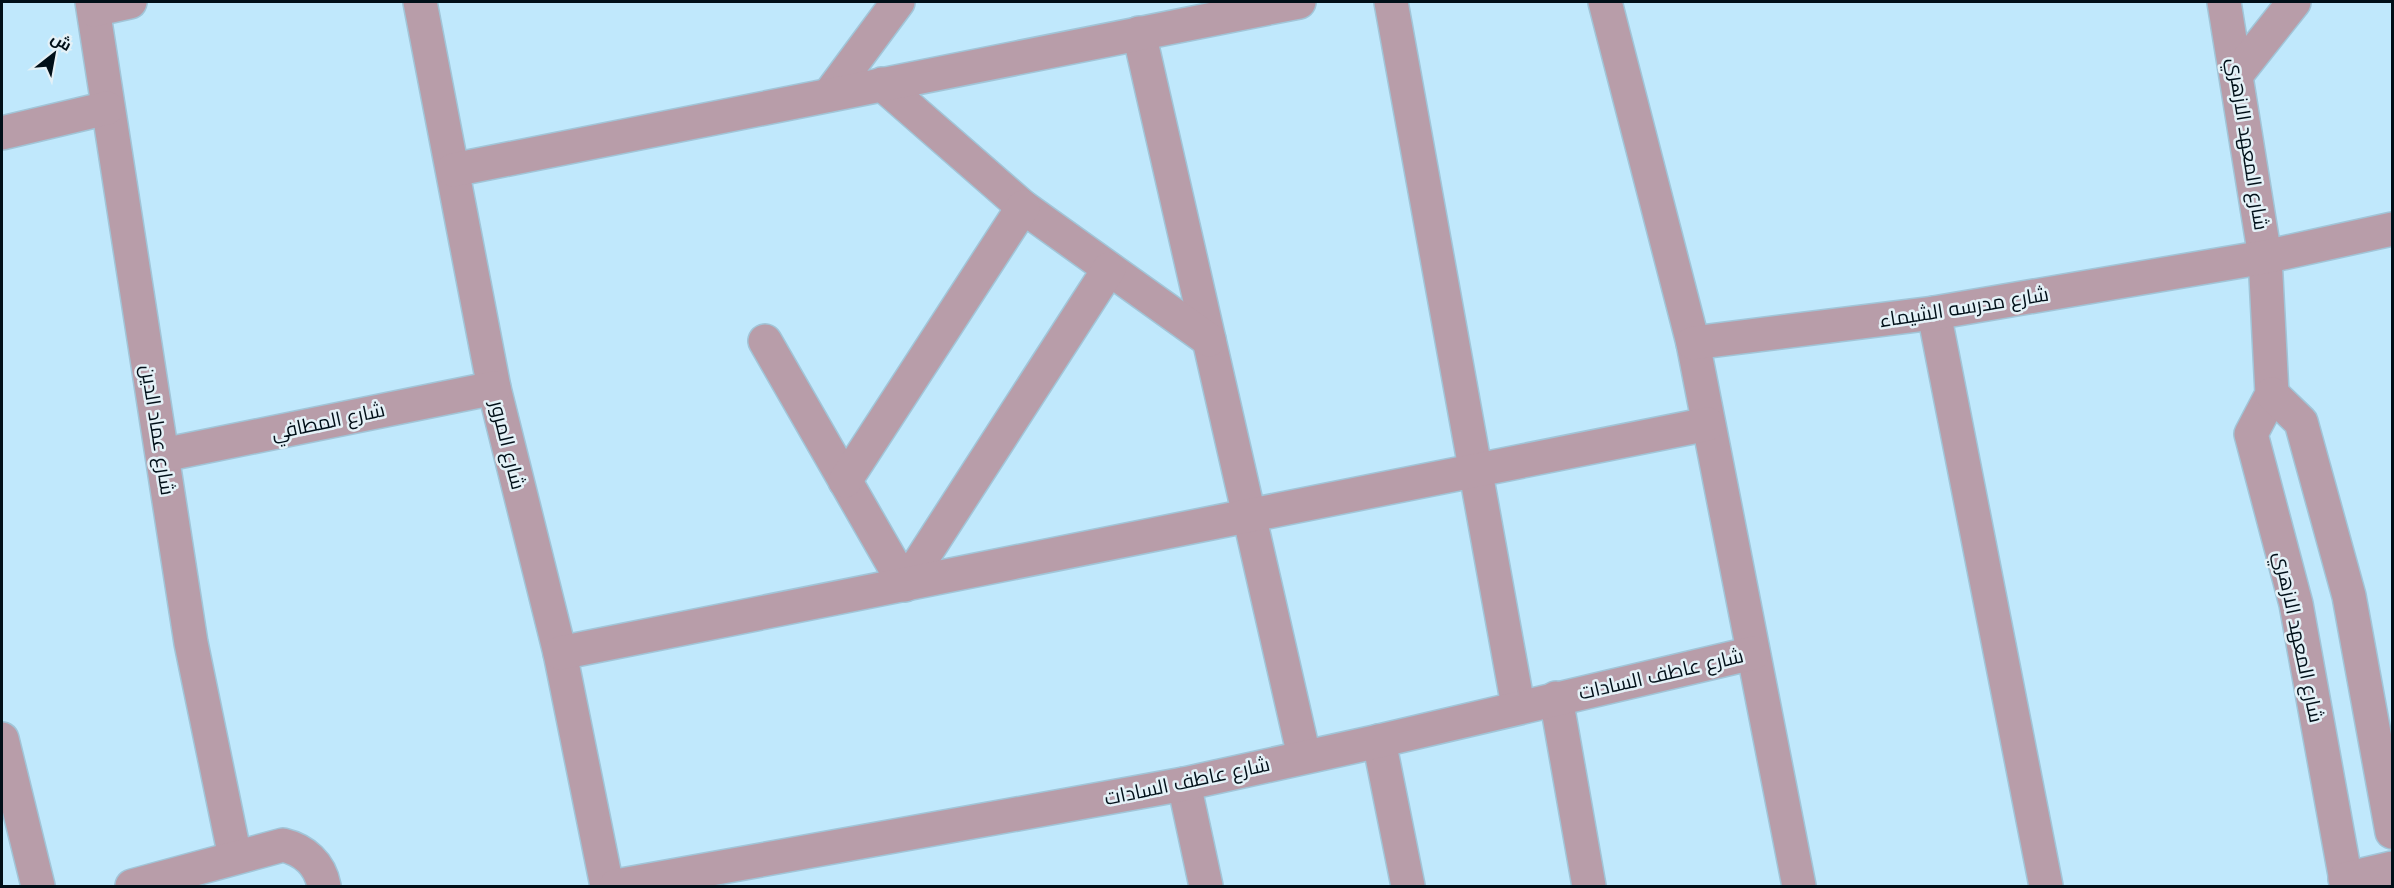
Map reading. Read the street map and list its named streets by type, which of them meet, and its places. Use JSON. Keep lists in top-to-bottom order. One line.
{"streets":{"street":["شارع المعهد الازهري","شارع مدرسه الشيماء","شارع المطافي","شارع عماد الدين","شارع المرور","شارع عاطف السادات"]},"crossings":[["شارع المعهد الازهري","شارع مدرسه الشيماء"],["شارع المطافي","شارع عماد الدين"],["شارع المطافي","شارع المرور"]],"north":"top right"}
